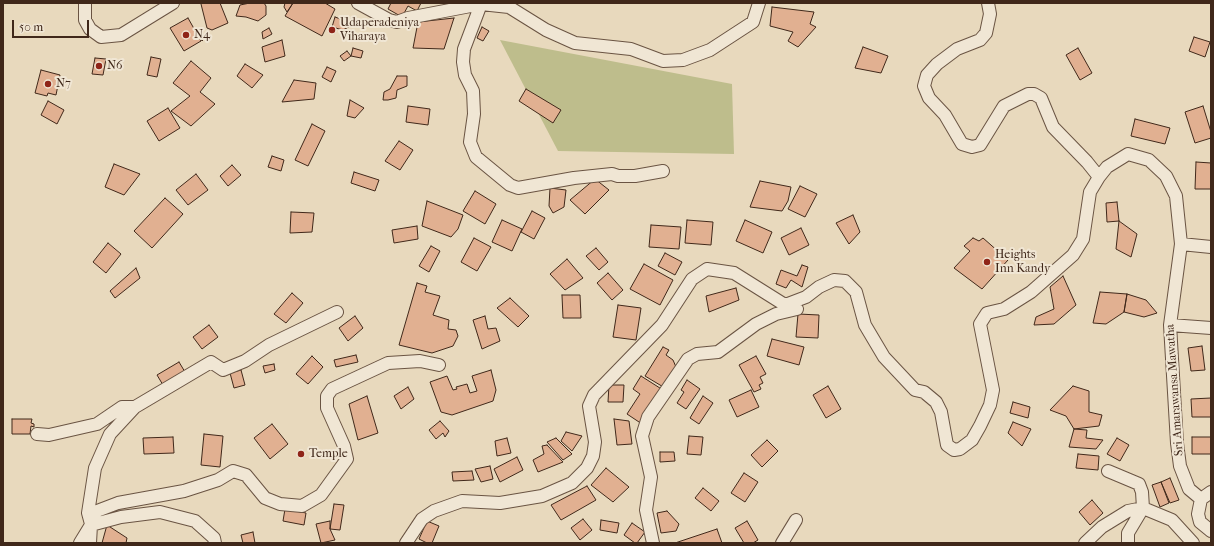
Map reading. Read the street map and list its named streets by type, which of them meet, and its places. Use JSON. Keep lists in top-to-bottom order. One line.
{"streets":{"street":["Sri Amarawansa Mawatha"]},"places":["Udaperadeniya Viharaya","N4","N6","N7","Heights Inn Kandy","Temple"],"scale_bar":"50 m"}
